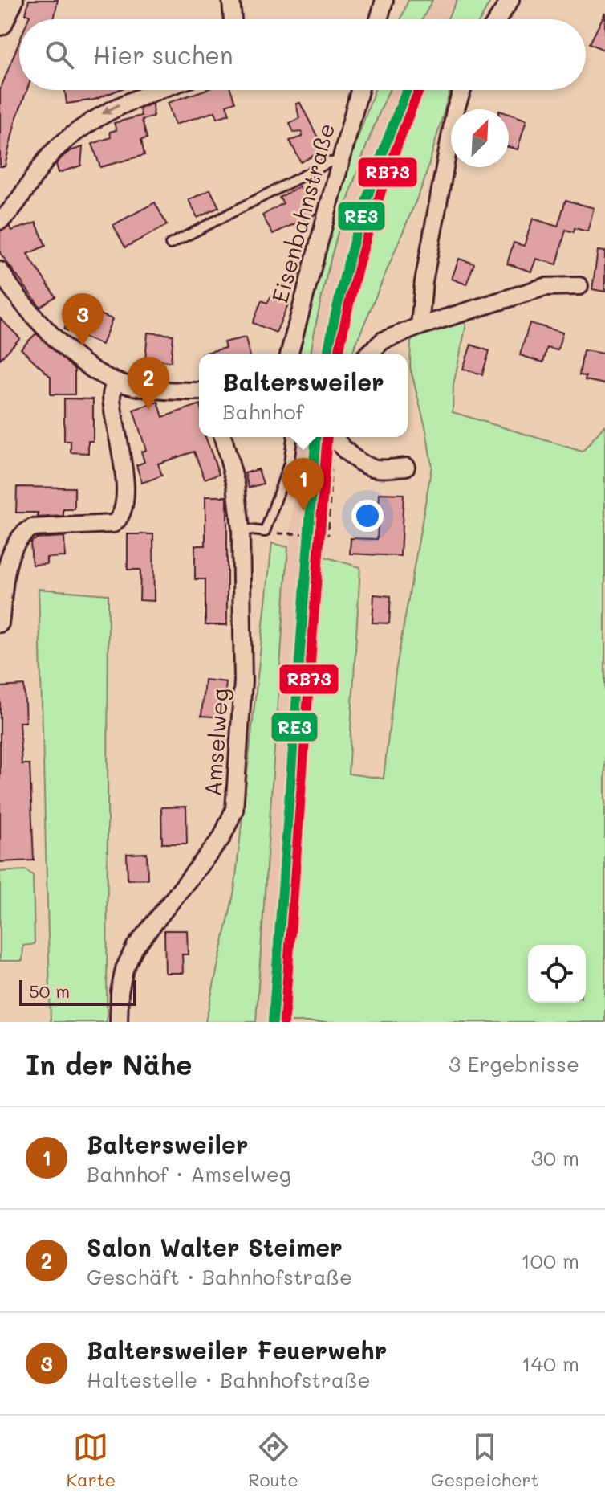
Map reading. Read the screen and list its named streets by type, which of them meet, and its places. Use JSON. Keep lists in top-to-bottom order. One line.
{"streets":{"street":["Eisenbahnstraße","Amselweg"]},"lines":["transit line RE3","transit line RB73"],"scale_bar":"50 m","north":"top right","page":{"search":"Hier suchen","pins":["3","2","1"],"popup":["Baltersweiler","Bahnhof"],"scale":"50 m","heading":["In der Nähe","3 Ergebnisse"],"list":[{"mark":"1","name":"Baltersweiler","note":"Bahnhof · Amselweg","value":"30 m"},{"mark":"2","name":"Salon Walter Steimer","note":"Geschäft · Bahnhofstraße","value":"100 m"},{"mark":"3","name":"Baltersweiler Feuerwehr","note":"Haltestelle · Bahnhofstraße","value":"140 m"}],"nav":["Karte","Route","Gespeichert"]}}
